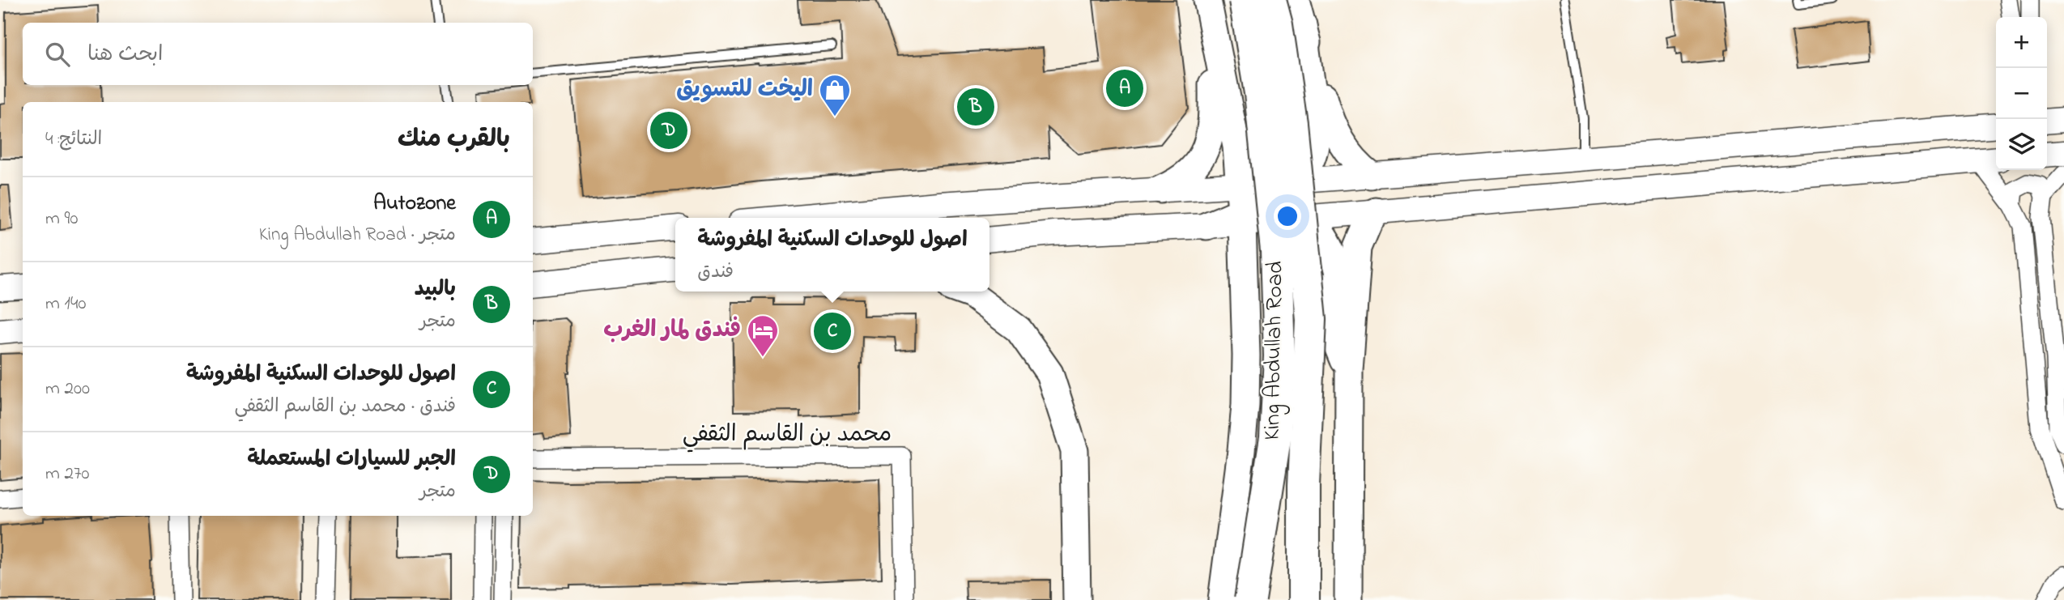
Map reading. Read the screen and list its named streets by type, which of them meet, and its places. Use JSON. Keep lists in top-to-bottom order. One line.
{"streets":{"highway":["King Abdullah Road"],"street":["محمد بن القاسم الثقفي"]},"places":{"shop":["اليخت للتسويق"],"hotel":["فندق لمار الغرب"]},"page":{"map_buttons":["+","−"],"search":"ابحث هنا","pins":["A","B","D","C"],"heading":["بالقرب منك","النتائج: 4"],"list":[{"mark":"A","name":"Autozone","note":"متجر · King Abdullah Road","value":"90 m"},{"mark":"B","name":"بالبيد","note":"متجر","value":"140 m"},{"mark":"C","name":"اصول للوحدات السكنية المفروشة","note":"فندق · محمد بن القاسم الثقفي","value":"200 m"},{"mark":"D","name":"الجبر للسيارات المستعملة","note":"متجر","value":"270 m"}],"popup":["اصول للوحدات السكنية المفروشة","فندق"]}}
